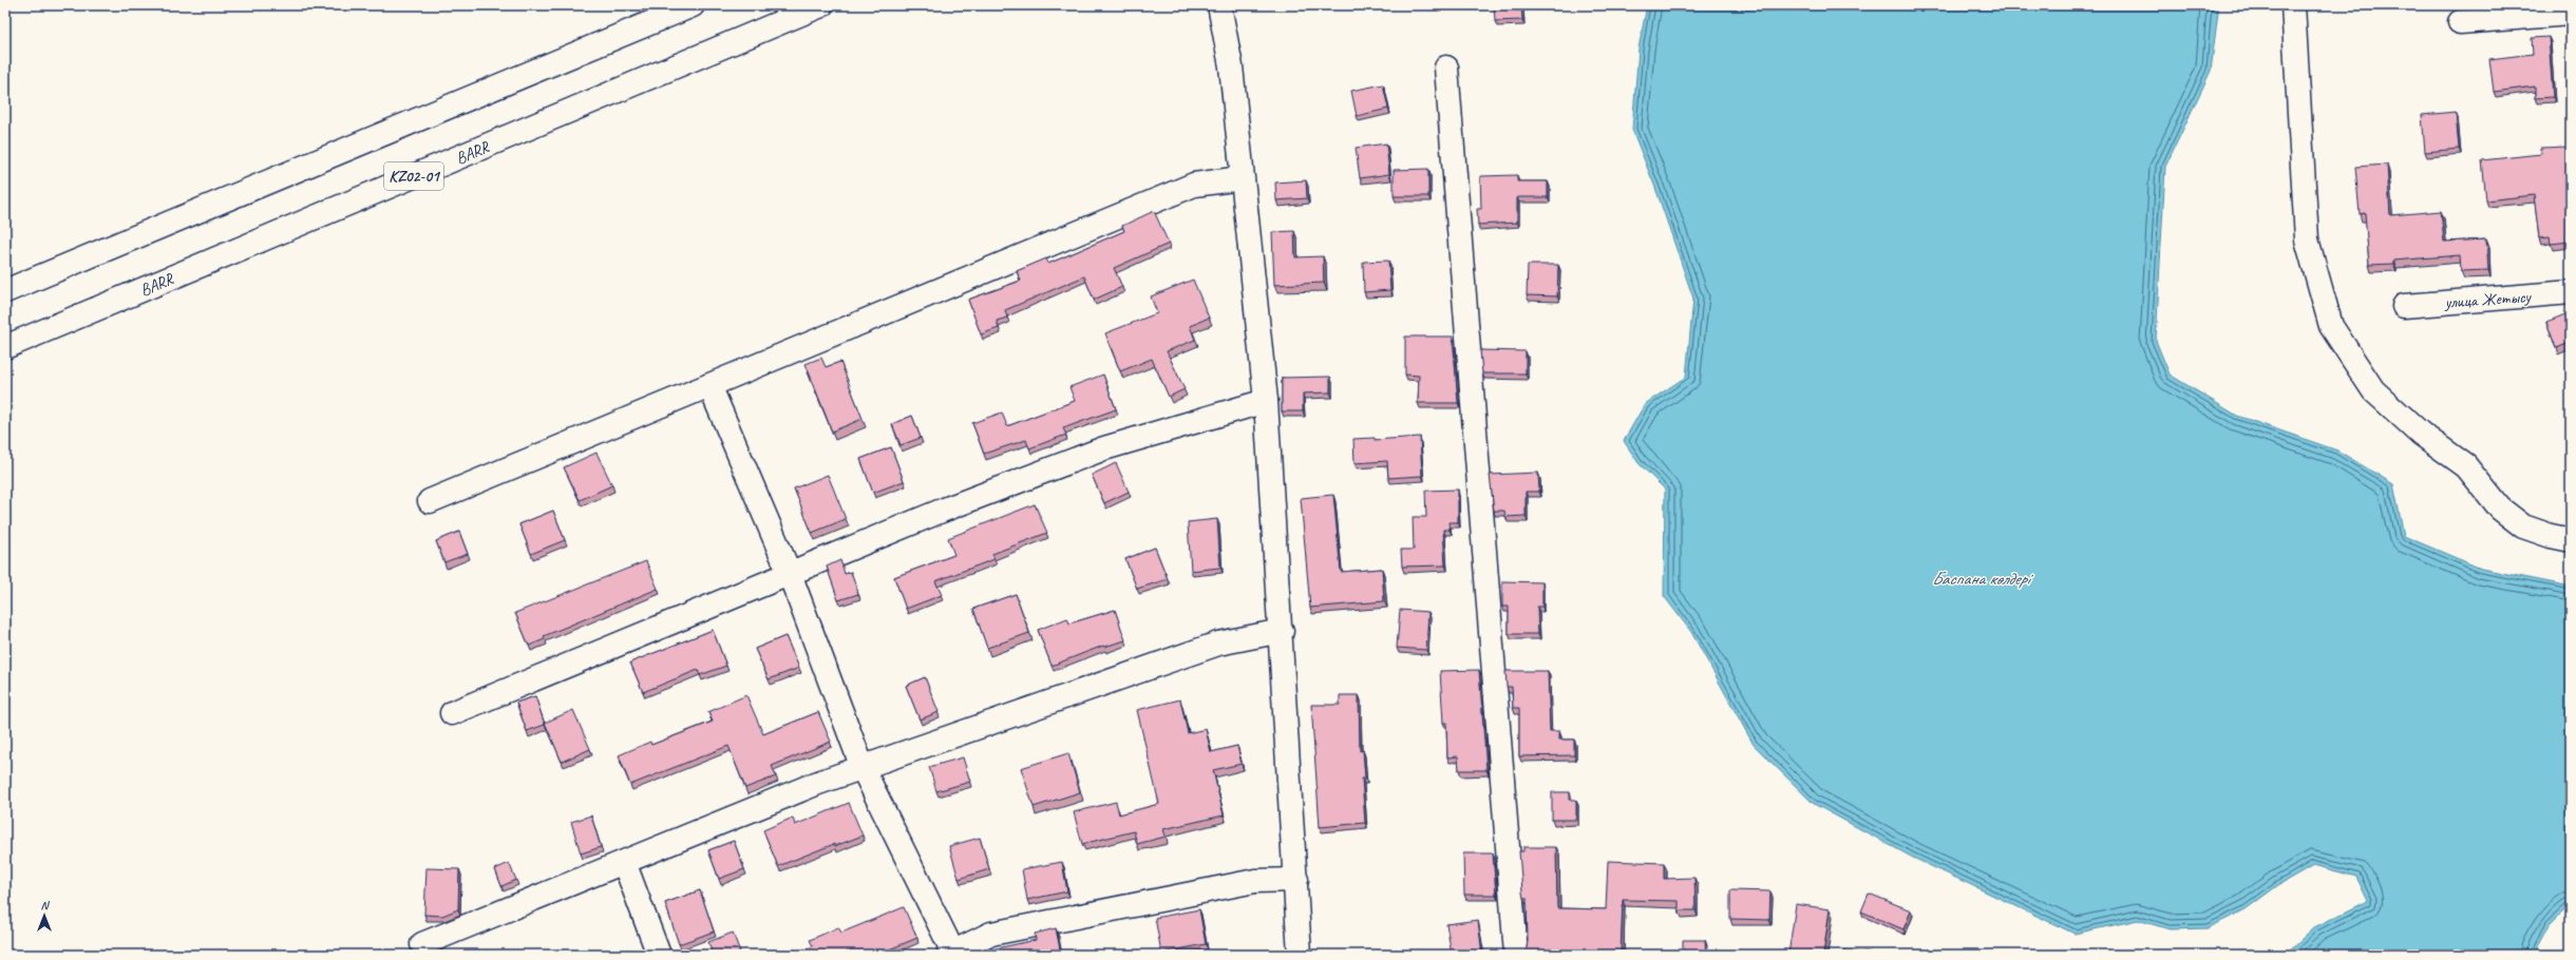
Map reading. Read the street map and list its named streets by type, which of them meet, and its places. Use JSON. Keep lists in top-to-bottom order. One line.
{"streets":{"main road":["BARR","KZ02-01","улица Жетысу"]},"water":["Баспана көлдері"],"north":"top"}
